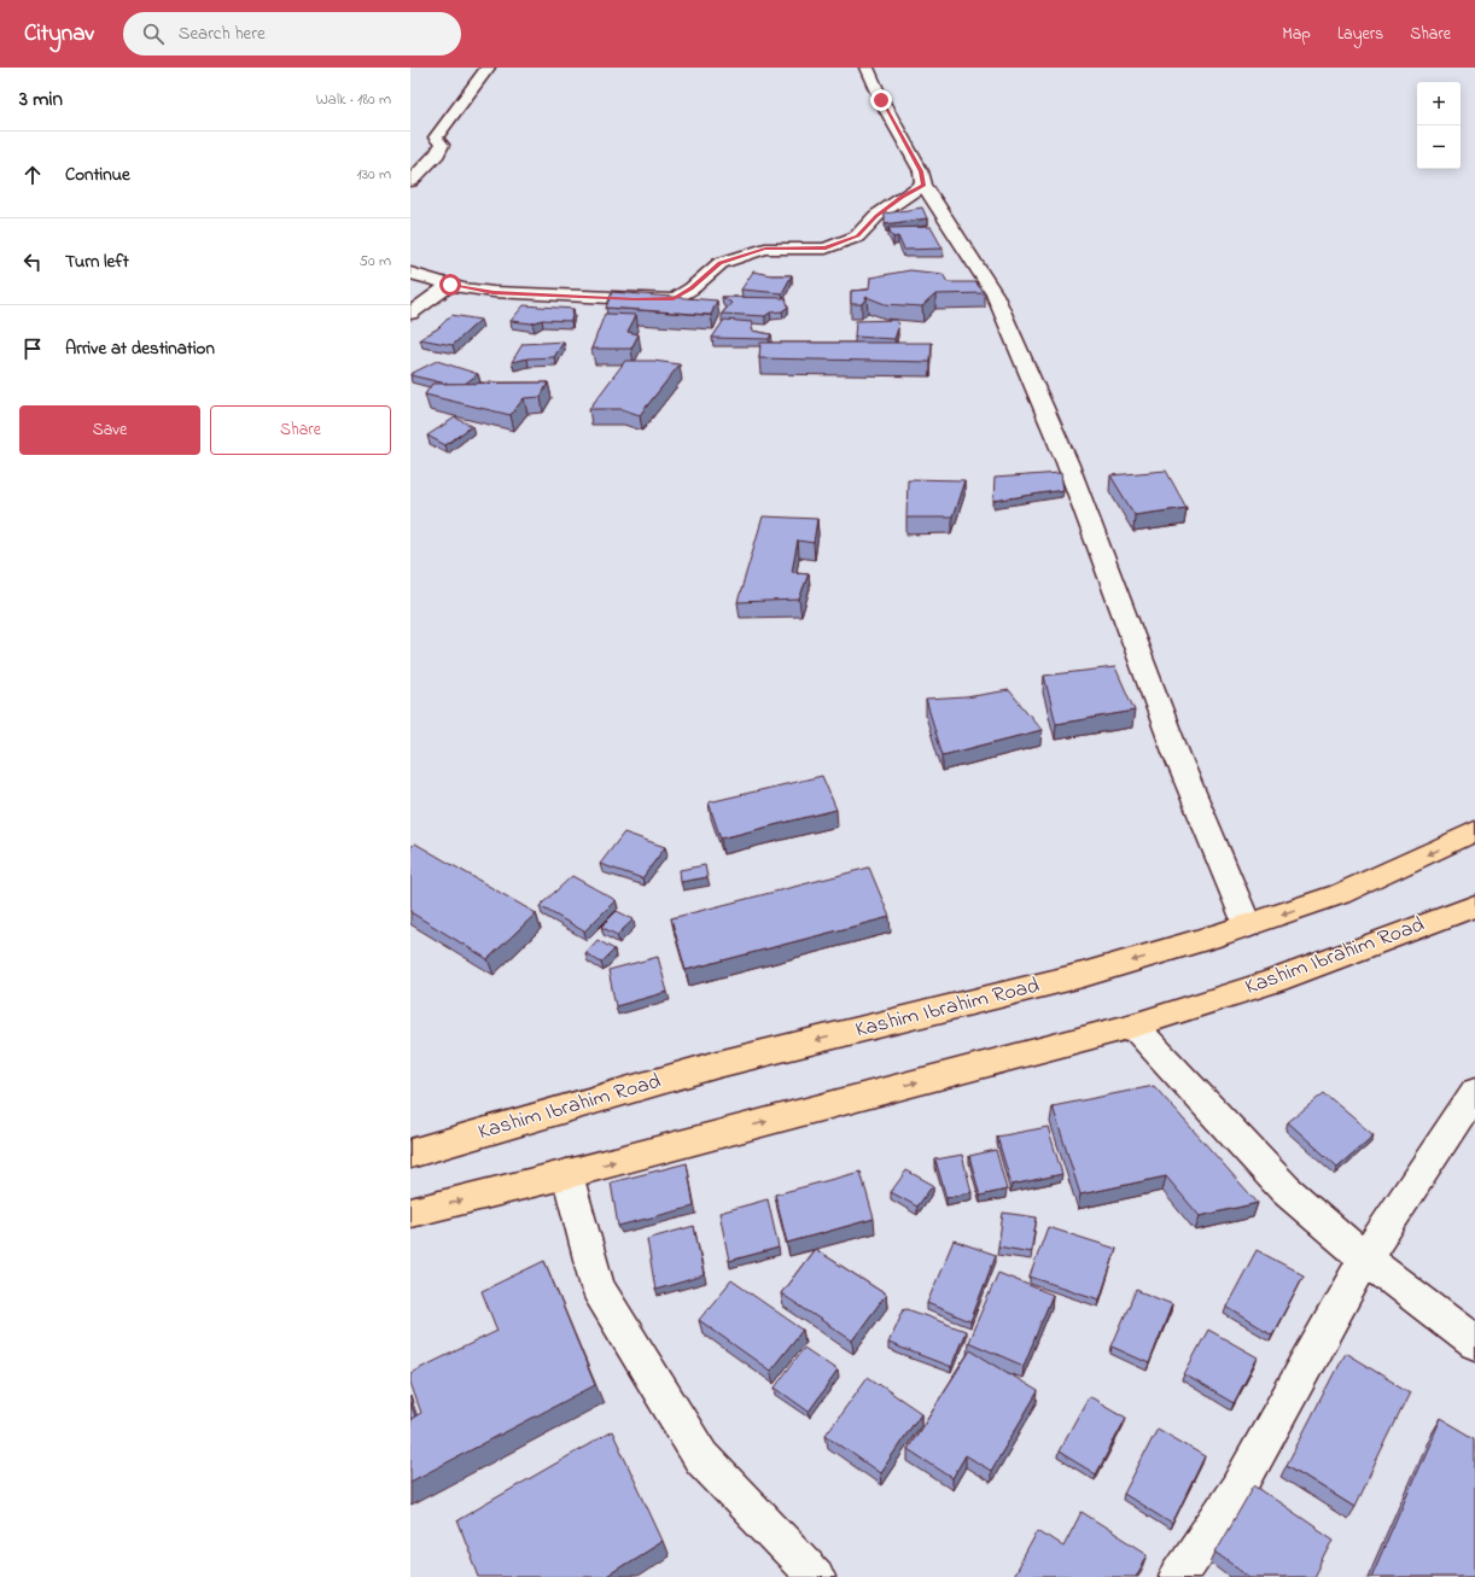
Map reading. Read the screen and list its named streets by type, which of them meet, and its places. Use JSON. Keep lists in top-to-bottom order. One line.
{"streets":{"highway":["Kashim Ibrahim Road"]},"page":{"header":"Citynav","search":"Search here","nav":["Map","Layers","Share"],"heading":["3 min","Walk · 180 m"],"map_buttons":["+","−"],"list":[["Continue","130 m"],["Turn left","50 m"],"Arrive at destination"],"buttons":["Save","Share"]}}
